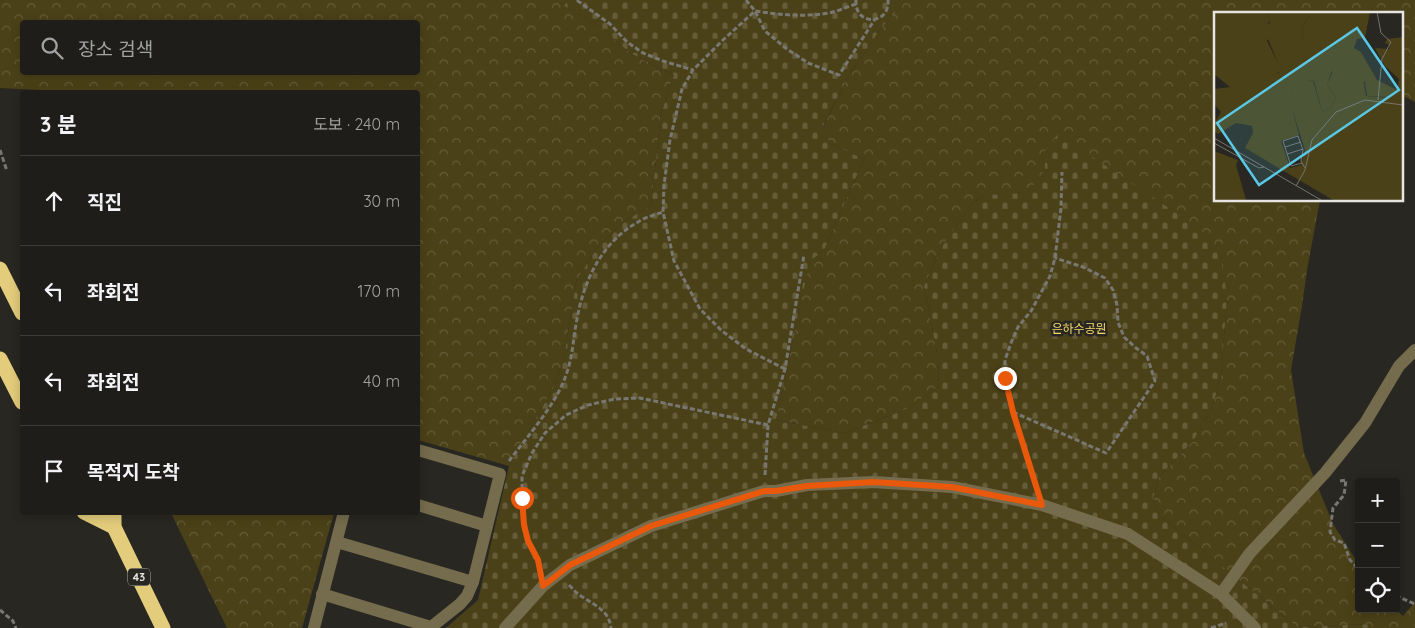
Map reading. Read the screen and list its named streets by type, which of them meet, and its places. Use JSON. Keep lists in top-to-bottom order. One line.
{"streets":{"highway":["43"]},"parks":["은하수공원"],"page":{"search":"장소 검색","heading":["3 분","도보 · 240 m"],"list":[["직진","30 m"],["좌회전","170 m"],["좌회전","40 m"],"목적지 도착"],"map_buttons":["+","−"]}}
